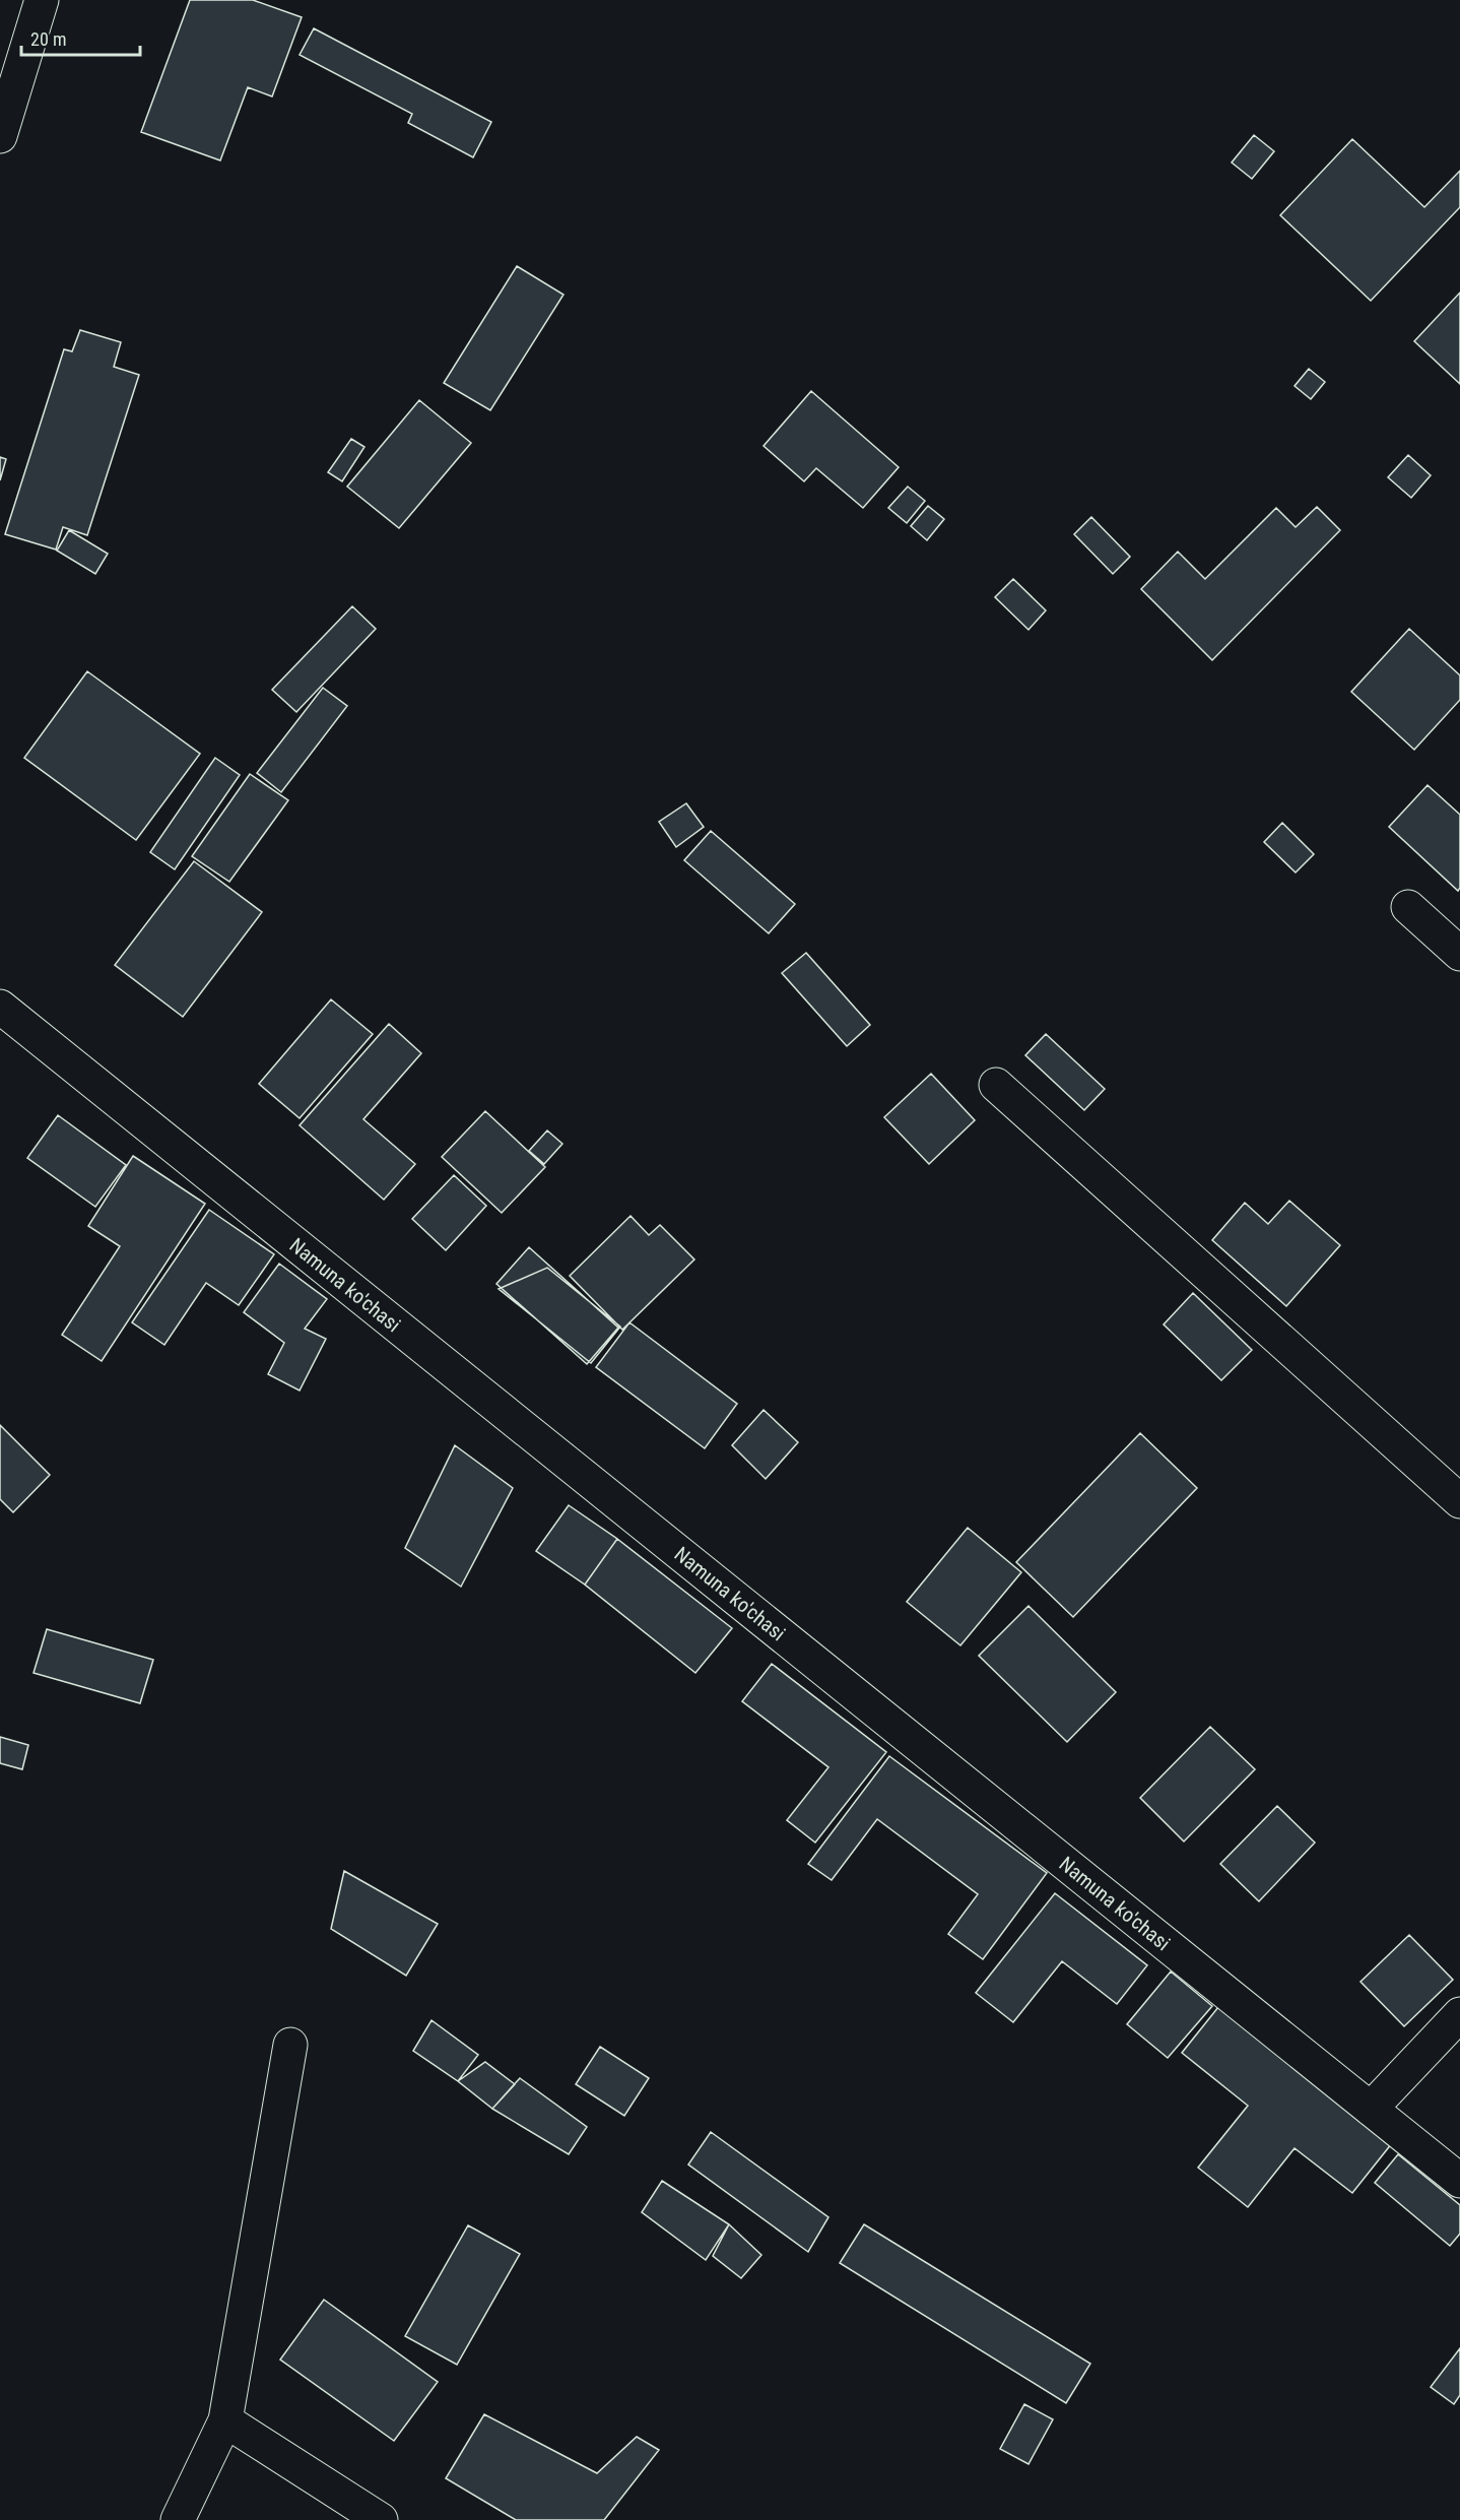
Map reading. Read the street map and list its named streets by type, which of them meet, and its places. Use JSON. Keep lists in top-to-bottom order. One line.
{"streets":{"main road":["Namuna ko'chasi"]},"scale_bar":"20 m"}
